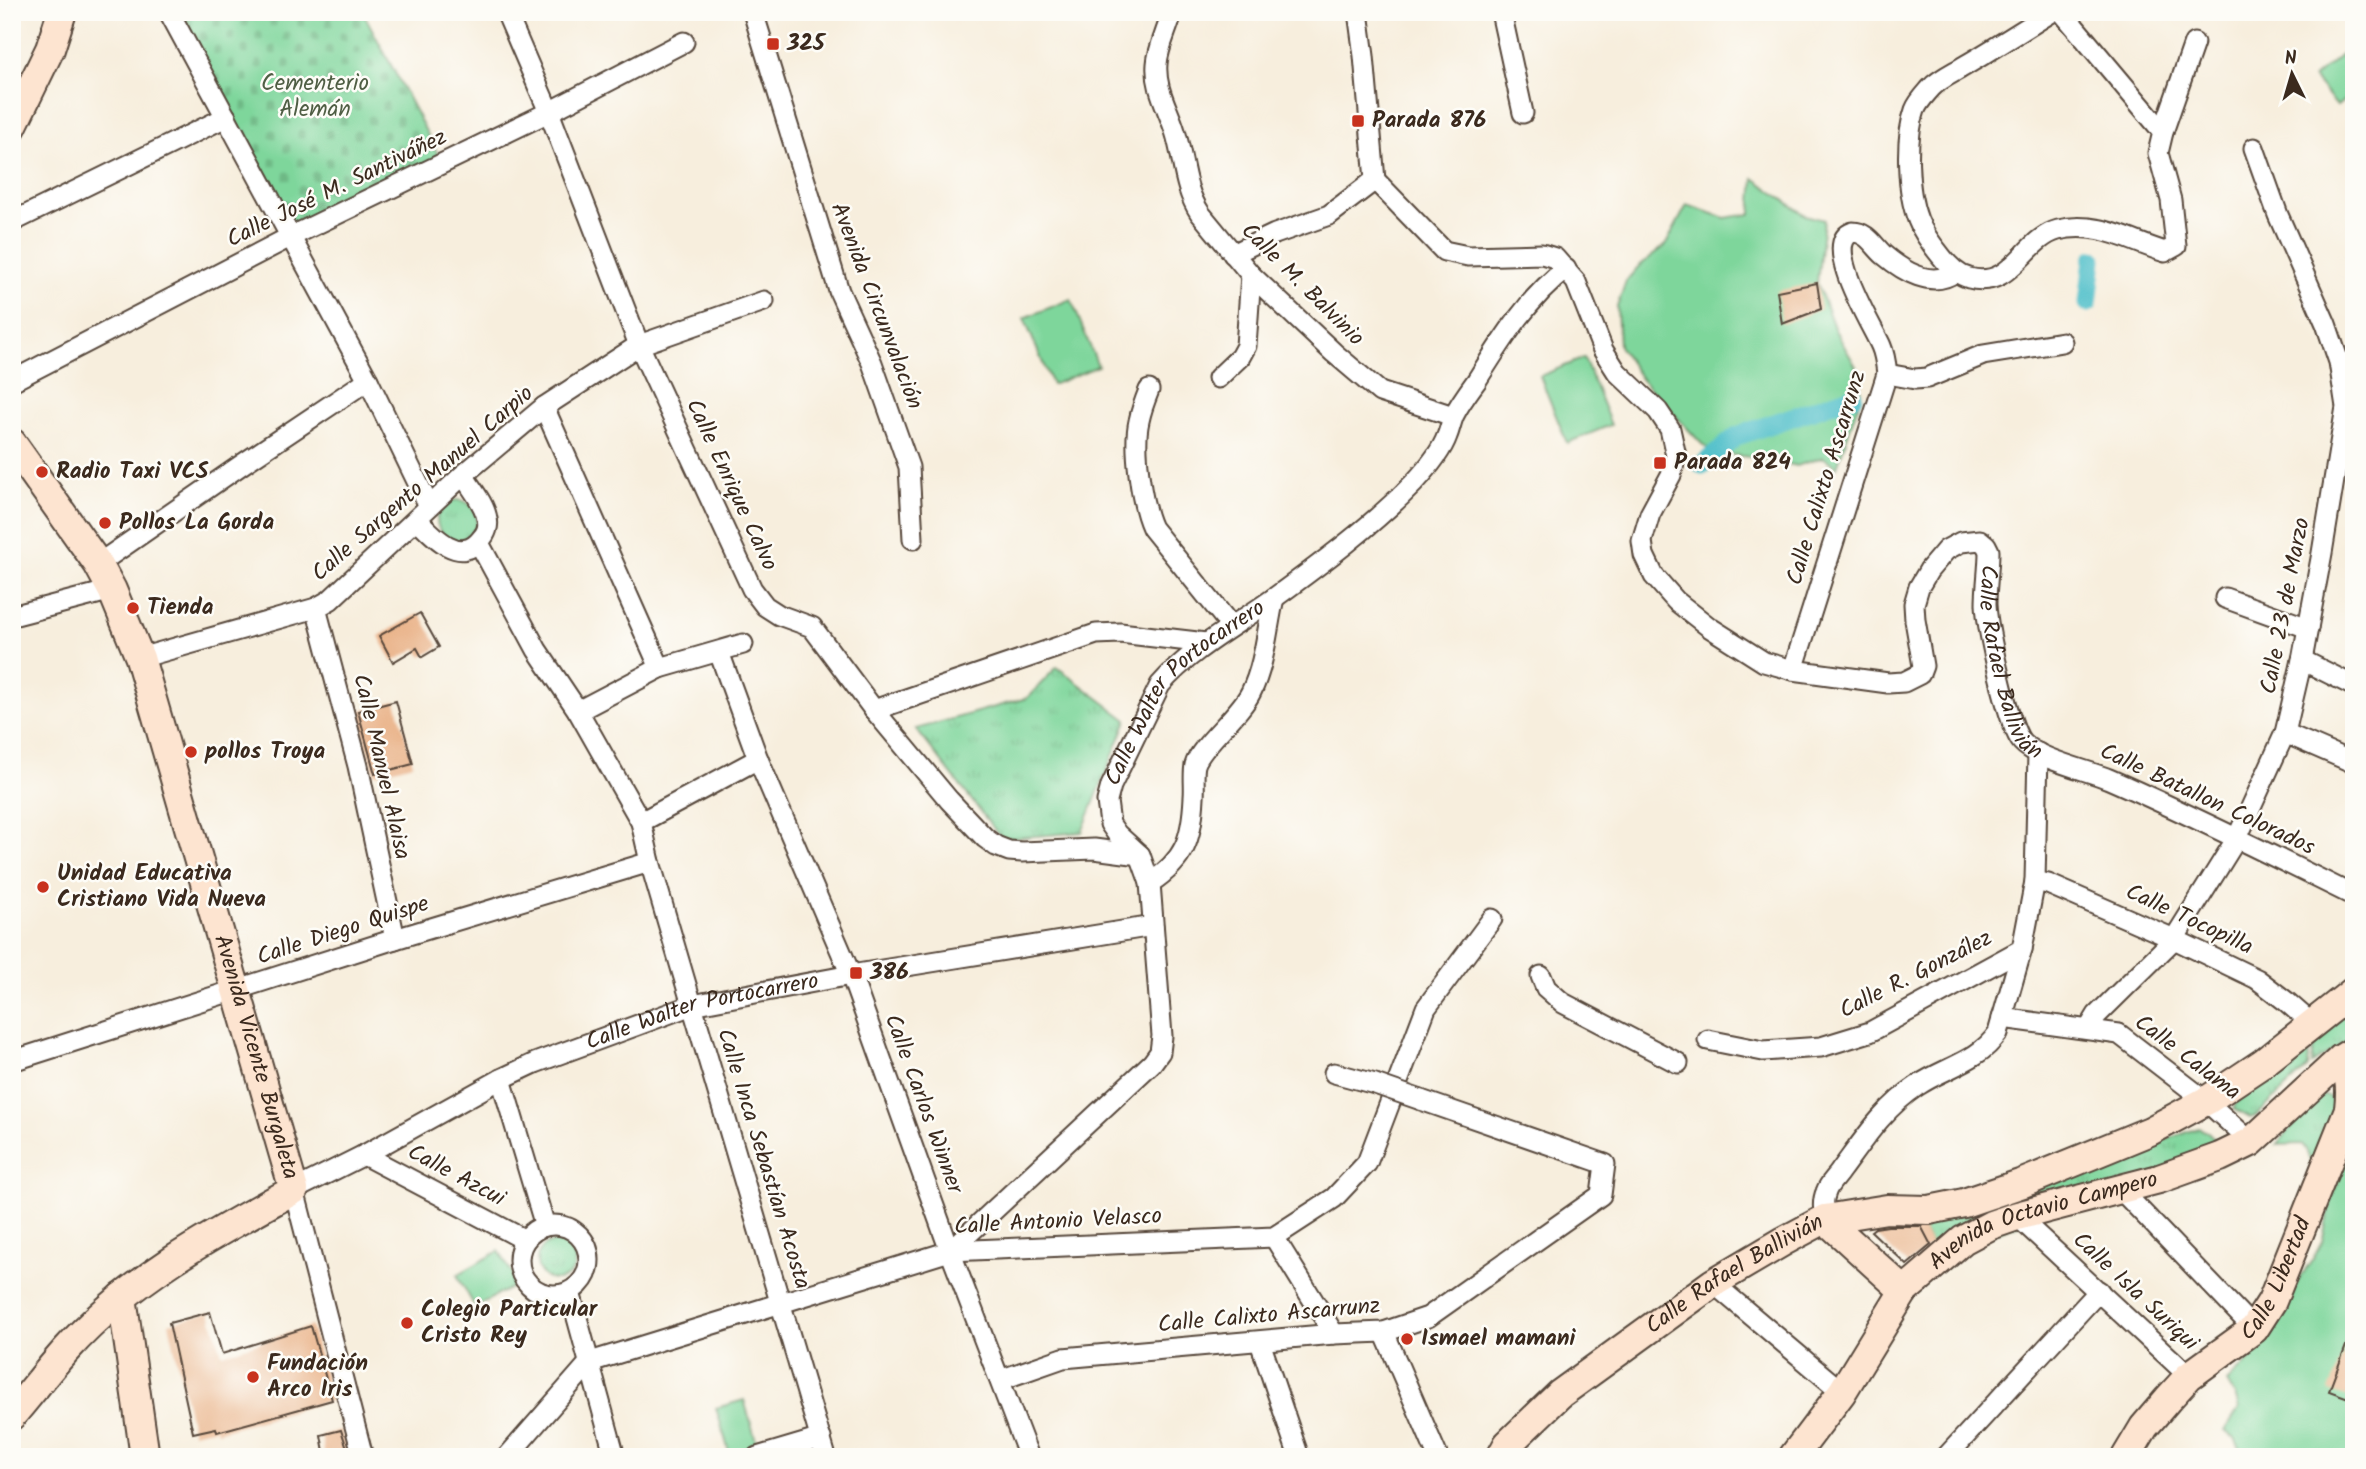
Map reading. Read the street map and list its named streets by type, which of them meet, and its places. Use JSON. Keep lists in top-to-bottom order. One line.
{"streets":{"street":["Calle José M. Santiváñez","Calle M. Balvinio","Avenida Circunvalación","Calle Calixto Ascarrunz","Calle Sargento Manuel Carpio","Calle Enrique Calvo","Calle 23 de Marzo","Calle Rafael Ballivián","Calle Walter Portocarrero","Calle Manuel Alaisa","Calle Batallon Colorados","Calle Tocopilla","Calle Diego Quispe","Calle R. González","Avenida Vicente Burgaleta","Calle Calama","Calle Carlos Winner","Calle Inca Sebastían Acosta","Calle Azcui","Calle Antonio Velasco","Avenida Octavio Campero","Calle Libertad","Calle Isla Suriqui"]},"crossings":[["Calle José M. Santiváñez","Calle Enrique Calvo"],["Calle M. Balvinio","Calle Walter Portocarrero"],["Calle Calixto Ascarrunz","Calle Rafael Ballivián"],["Calle Calixto Ascarrunz","Calle Carlos Winner"],["Calle Sargento Manuel Carpio","Calle Enrique Calvo"],["Calle Sargento Manuel Carpio","Calle Manuel Alaisa"],["Calle Sargento Manuel Carpio","Avenida Vicente Burgaleta"],["Calle Enrique Calvo","Calle Walter Portocarrero"],["Calle 23 de Marzo","Calle Batallon Colorados"],["Calle 23 de Marzo","Calle Tocopilla"],["Calle 23 de Marzo","Calle Calama"],["Calle Rafael Ballivián","Calle Walter Portocarrero"],["Calle Rafael Ballivián","Calle Batallon Colorados"],["Calle Rafael Ballivián","Calle Tocopilla"],["Calle Rafael Ballivián","Calle R. González"],["Calle Rafael Ballivián","Calle Calama"],["Calle Walter Portocarrero","Avenida Vicente Burgaleta"],["Calle Walter Portocarrero","Calle Carlos Winner"],["Calle Walter Portocarrero","Calle Inca Sebastían Acosta"],["Calle Walter Portocarrero","Calle Azcui"],["Calle Manuel Alaisa","Calle Diego Quispe"],["Calle Diego Quispe","Avenida Vicente Burgaleta"],["Calle Diego Quispe","Calle Inca Sebastían Acosta"],["Calle Calama","Avenida Octavio Campero"],["Calle Carlos Winner","Calle Antonio Velasco"],["Calle Inca Sebastían Acosta","Calle Antonio Velasco"],["Avenida Octavio Campero","Calle Libertad"],["Avenida Octavio Campero","Calle Isla Suriqui"],["Calle Libertad","Calle Isla Suriqui"]],"parks":["Cementerio Alemán"],"places":{"transit":["325","Parada 876","Parada 824","386"],"other":["Radio Taxi VCS","Pollos La Gorda","Tienda","pollos Troya","Unidad Educativa Cristiano Vida Nueva","Colegio Particular Cristo Rey","Ismael mamani","Fundación Arco Iris"]},"north":"top"}
